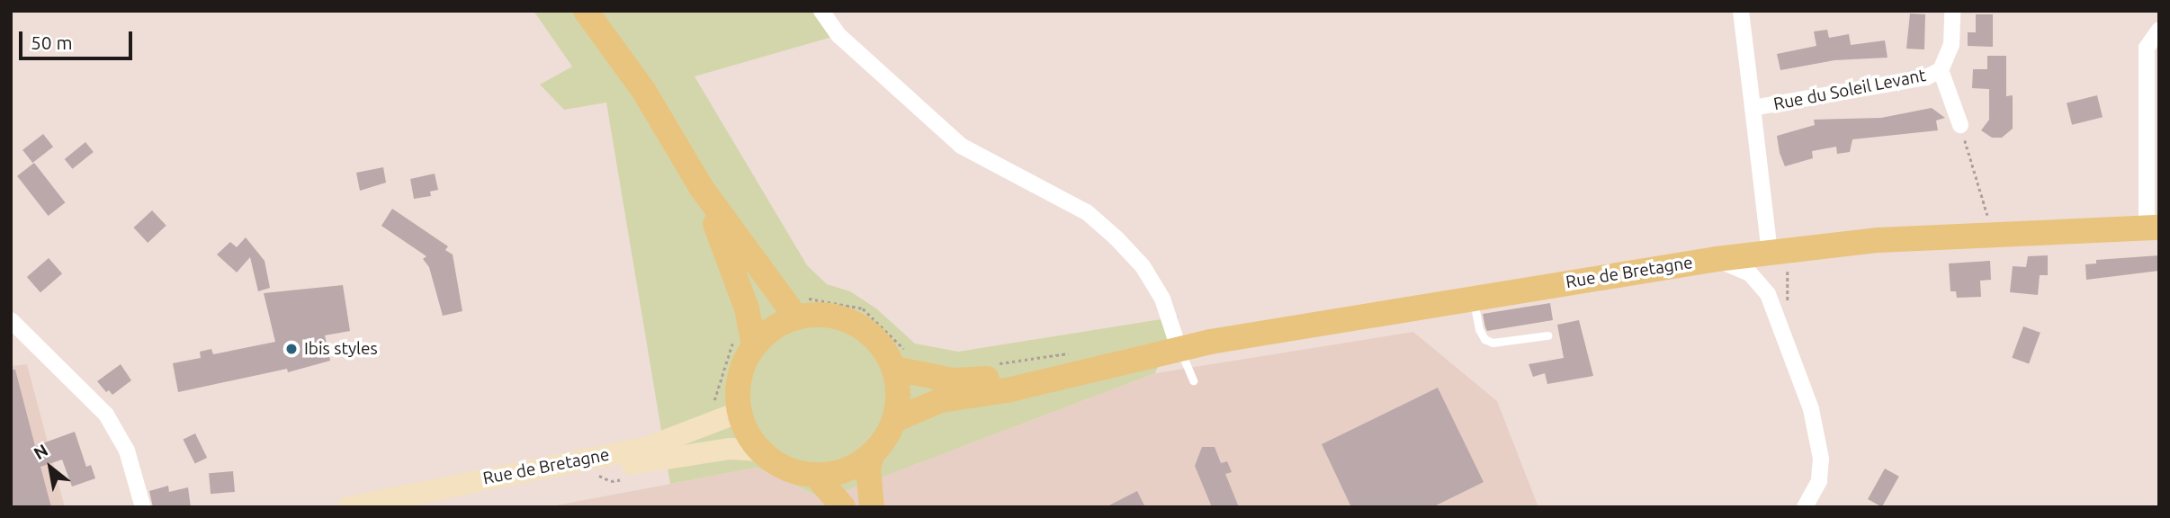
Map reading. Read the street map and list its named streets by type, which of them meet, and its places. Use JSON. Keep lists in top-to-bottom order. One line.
{"streets":{"main road":["Rue de Bretagne"],"street":["Rue du Soleil Levant"]},"crossings":[["Rue du Soleil Levant","Rue de Bretagne"]],"places":["Ibis styles"],"scale_bar":"50 m","north":"top left"}
